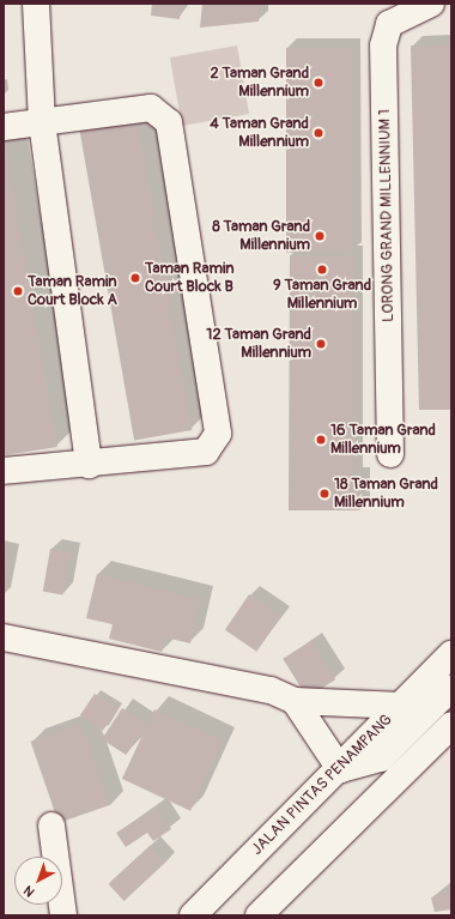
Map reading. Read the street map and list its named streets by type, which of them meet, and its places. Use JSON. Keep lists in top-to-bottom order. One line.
{"streets":{"street":["LORONG GRAND MILLENNIUM 1","JALAN PINTAS PENAMPANG"]},"places":["2 Taman Grand Millennium","4 Taman Grand Millennium","8 Taman Grand Millennium","9 Taman Grand Millennium","Taman Ramin Court Block B","Taman Ramin Court Block A","12 Taman Grand Millennium","16 Taman Grand Millennium","18 Taman Grand Millennium"],"north":"bottom left"}
